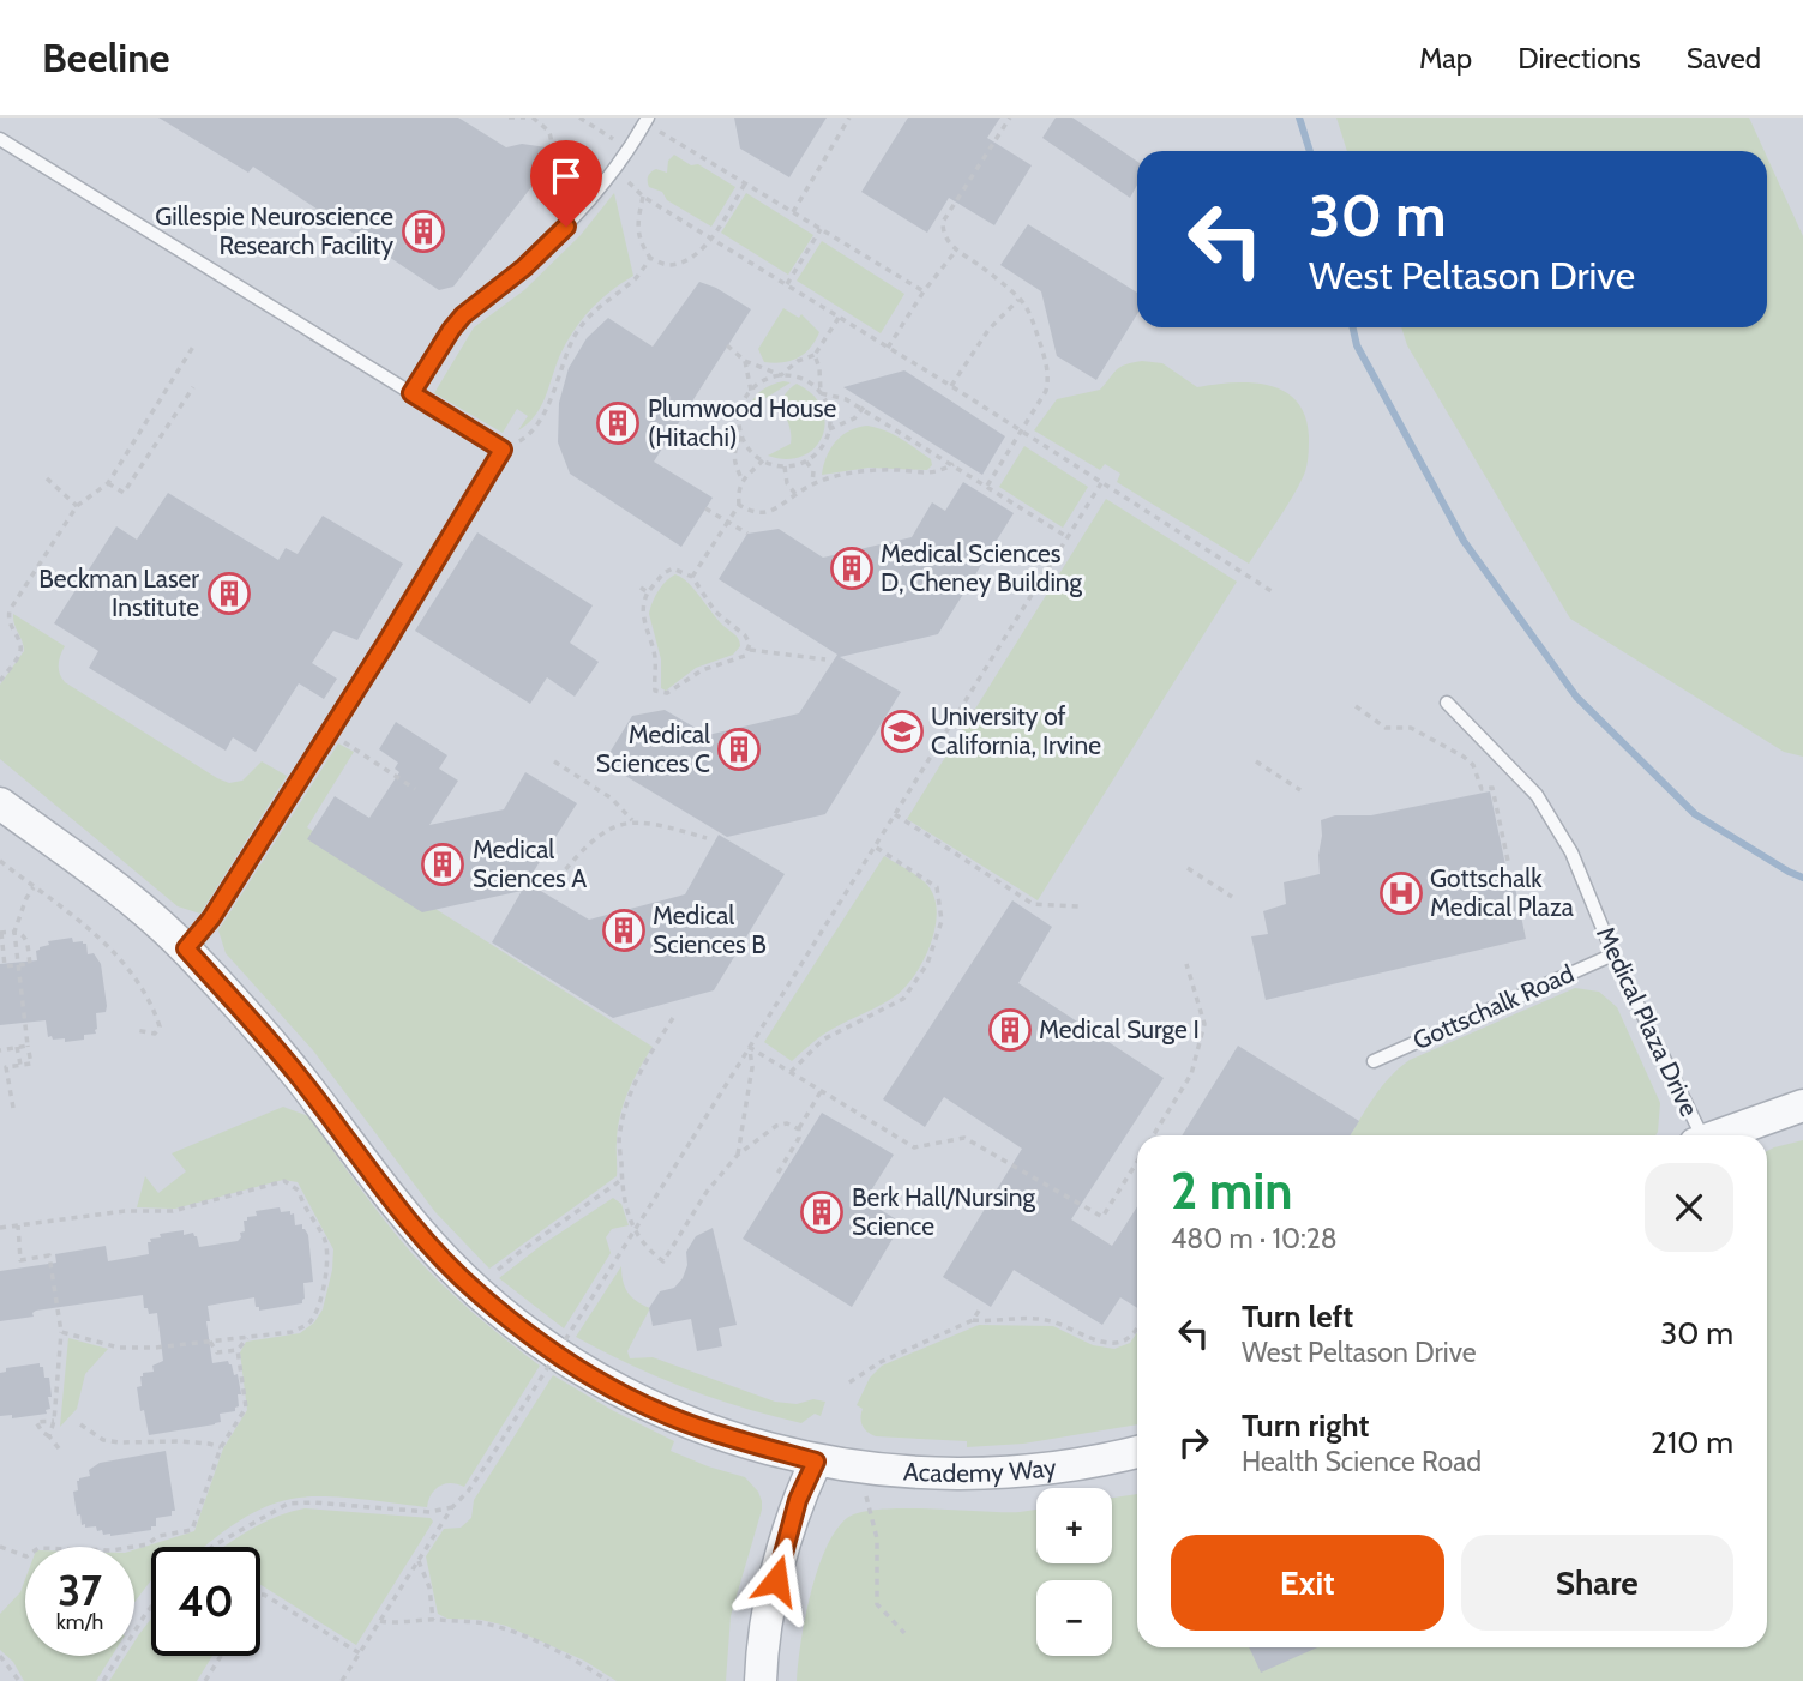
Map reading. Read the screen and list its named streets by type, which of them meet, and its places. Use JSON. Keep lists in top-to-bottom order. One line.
{"streets":{"street":["Academy Way"],"lane":["Gottschalk Road","Medical Plaza Drive"]},"crossings":[["Gottschalk Road","Medical Plaza Drive"]],"places":{"building":["Gillespie Neuroscience Research Facility","Plumwood House (Hitachi)","Medical Sciences D, Cheney Building","Beckman Laser Institute","Medical Sciences C","Medical Sciences A","Medical Sciences B","Medical Surge I","Berk Hall/Nursing Science"],"school or university":["University of California, Irvine"],"hospital":["Gottschalk Medical Plaza"]},"page":{"header":"Beeline","nav":["Map","Directions","Saved"],"turn":["30 m","West Peltason Drive"],"heading":["2 min","480 m · 10:28"],"list":[{"name":"Turn left","note":"West Peltason Drive","value":"30 m"},{"name":"Turn right","note":"Health Science Road","value":"210 m"}],"map_buttons":["+","−"],"buttons":["Exit","Share"],"speed":"37 km/h","limit":"40"}}
